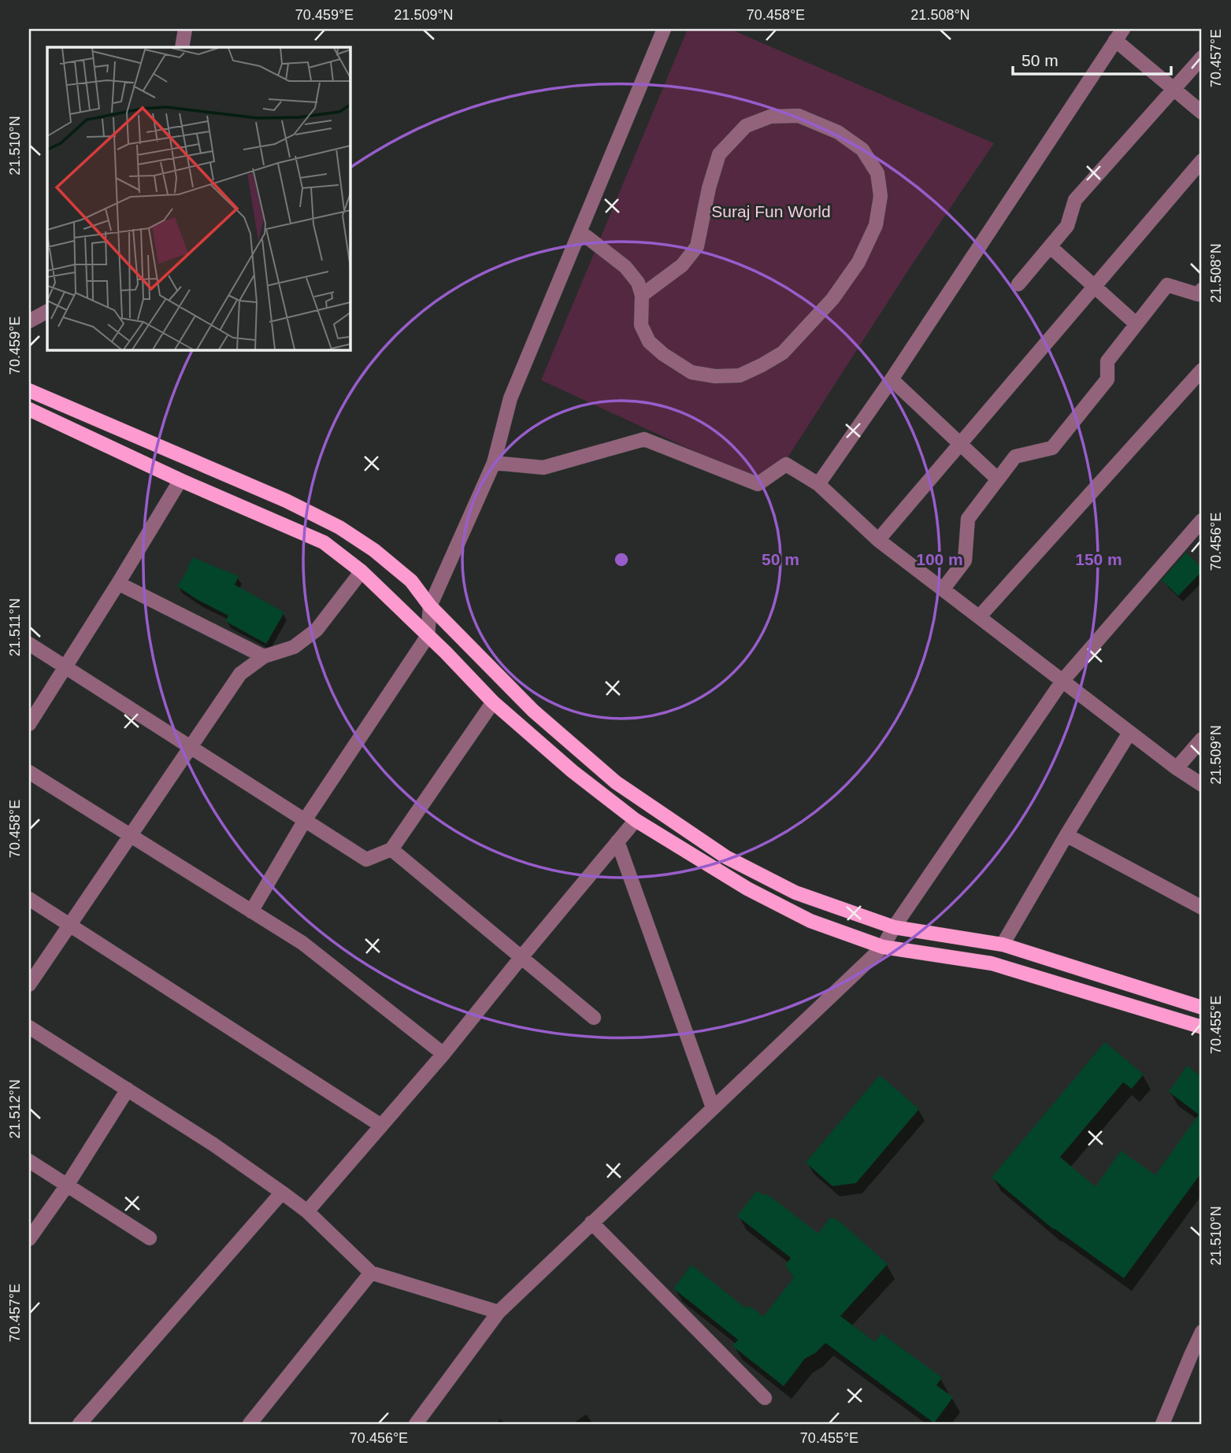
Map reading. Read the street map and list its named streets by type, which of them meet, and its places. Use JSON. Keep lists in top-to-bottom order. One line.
{"parks":["Suraj Fun World"],"scale_bar":"50 m","coordinates":["70.459°E","21.509°N","70.458°E","21.508°N","70.457°E","21.510°N","70.456°E","21.511°N","70.455°E","21.512°N"],"rings":["50 m","100 m","150 m"]}
